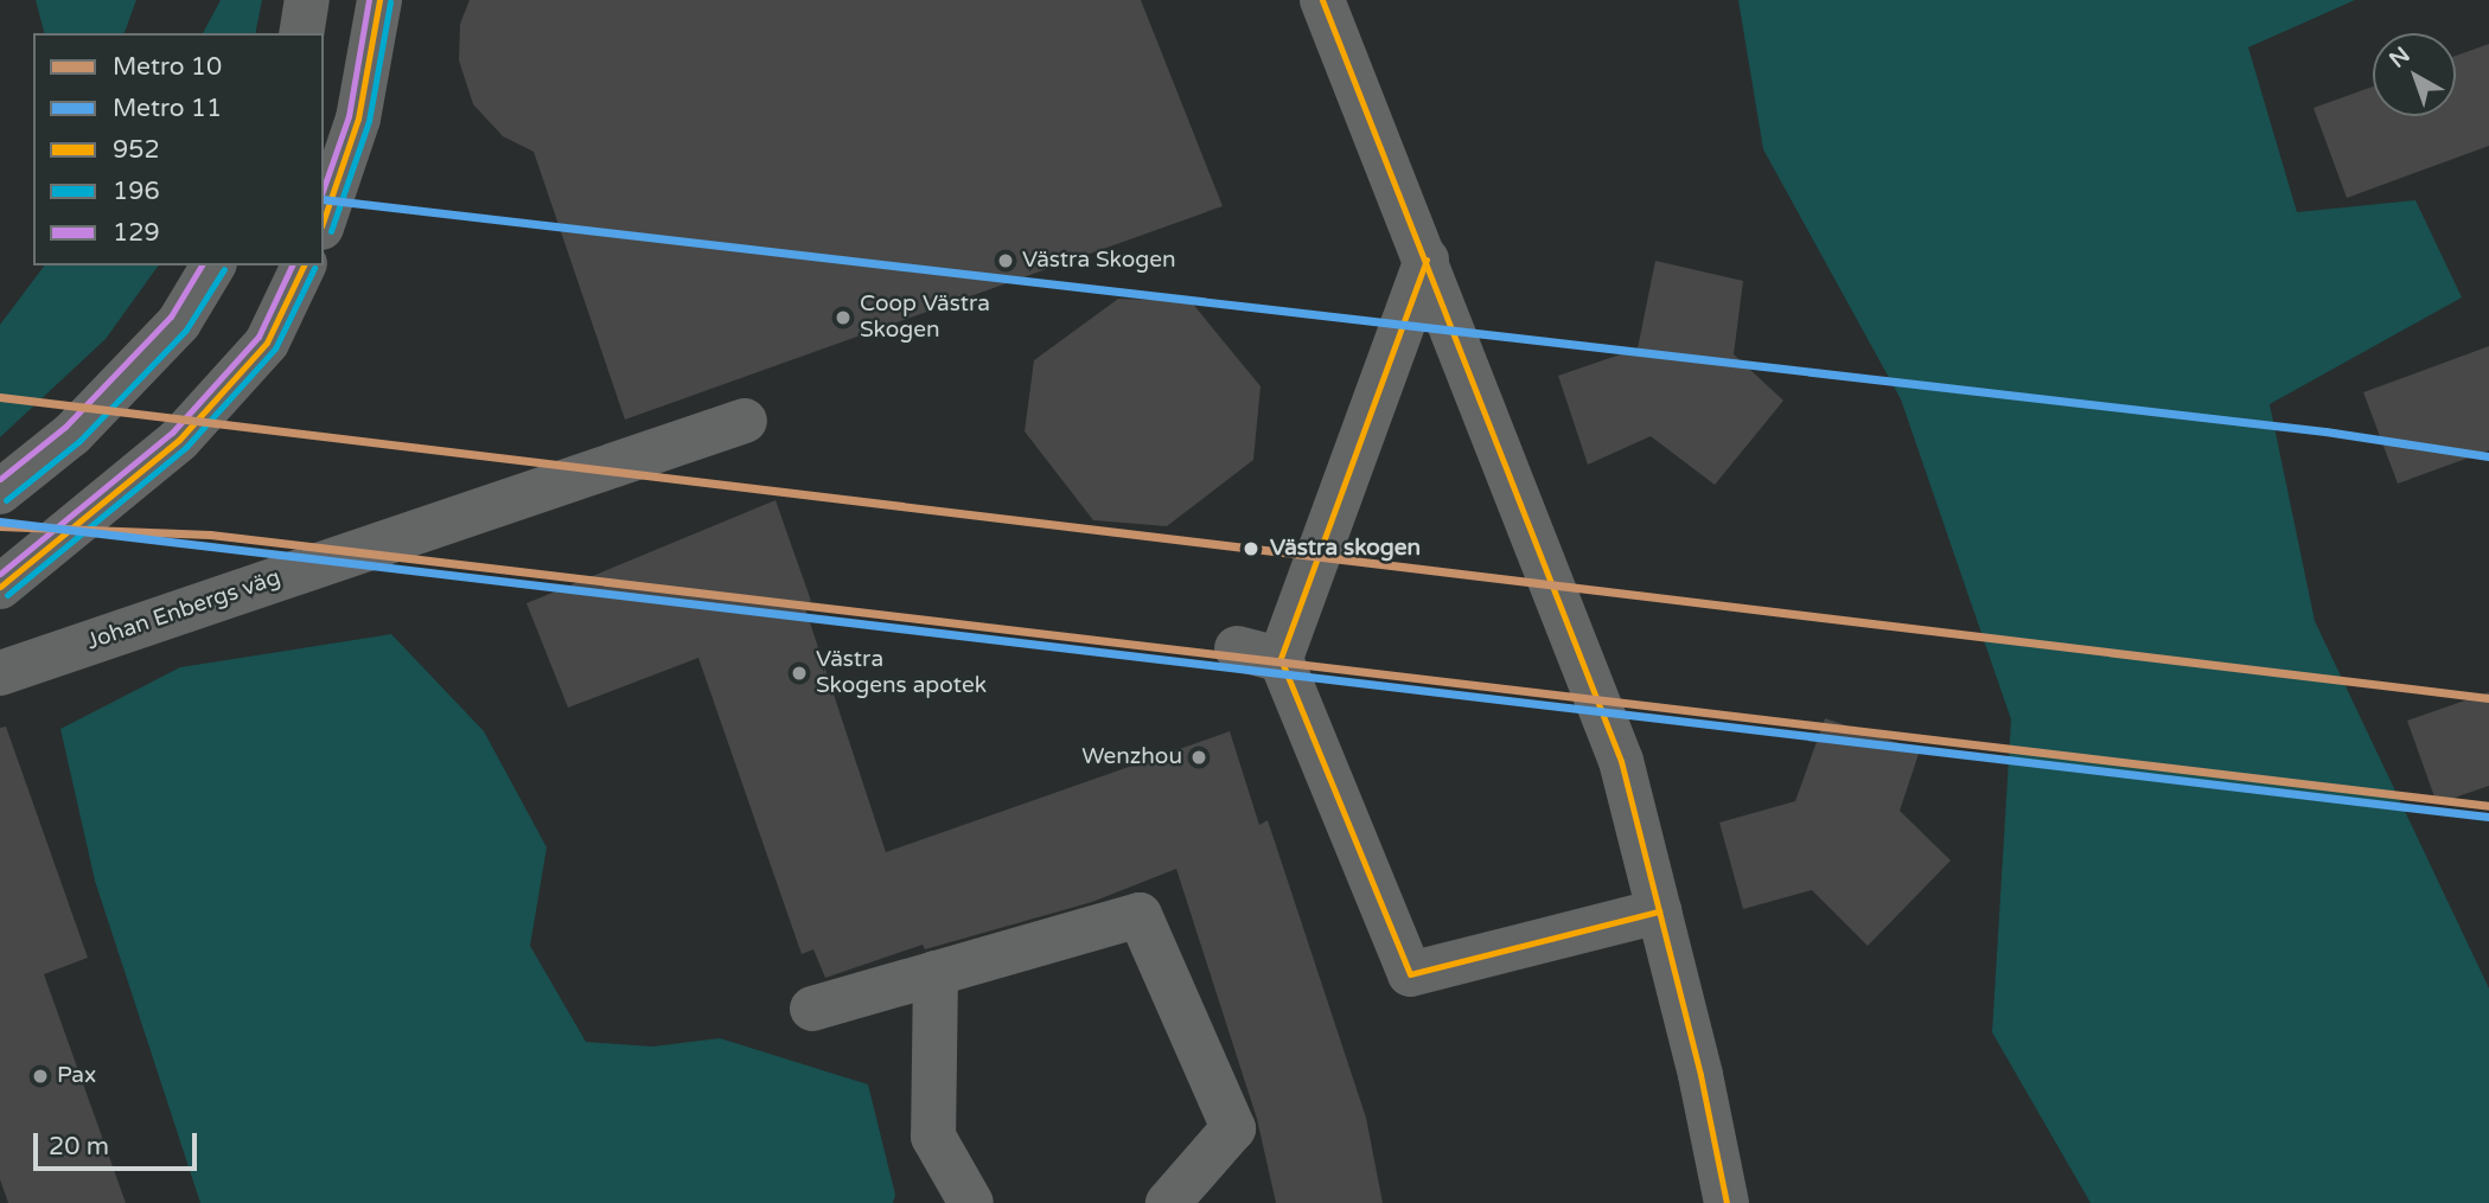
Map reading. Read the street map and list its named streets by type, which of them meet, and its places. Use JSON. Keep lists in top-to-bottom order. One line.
{"streets":{"street":["Johan Enbergs väg"]},"places":["Västra Skogen","Coop Västra Skogen","Västra skogen","Västra Skogens apotek","Wenzhou","Pax"],"lines":["transit line 952","transit line 129","transit line 196","metro line 11","metro line 10"],"legend":["Metro 10","Metro 11","952","196","129"],"scale_bar":"20 m","north":"top left"}
